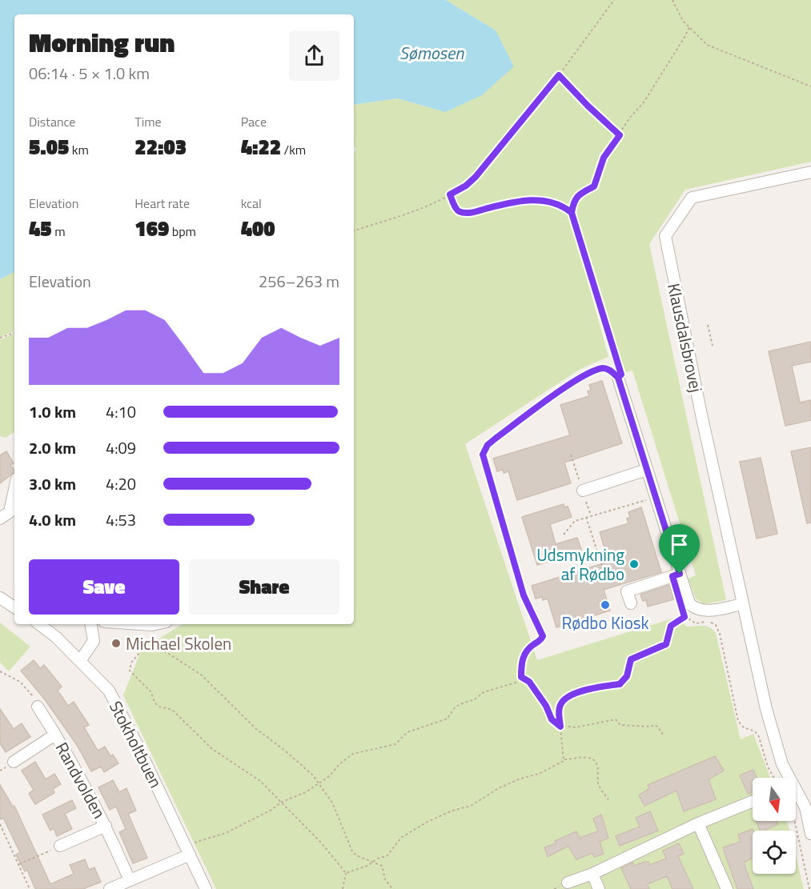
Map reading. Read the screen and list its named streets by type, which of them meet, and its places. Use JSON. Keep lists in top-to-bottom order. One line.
{"streets":{"street":["Klausdalsbrovej","Stokholtbuen","Randvolden"]},"water":["Sømosen"],"places":["Udsmykning af Rødbo","Rødbo Kiosk","Michael Skolen"],"north":"bottom","page":{"heading":["Morning run","06:14 · 5 × 1.0 km"],"stats":[["Distance","5.05 km"],["Time","22:03"],["Pace","4:22 /km"],["Elevation","45 m"],["Heart rate","169 bpm"],["kcal","400"]],"chart":["Elevation","256–263 m"],"list":[{"name":"1.0 km","note":"4:10"},{"name":"2.0 km","note":"4:09"},{"name":"3.0 km","note":"4:20"},{"name":"4.0 km","note":"4:53"}],"buttons":["Save","Share"]}}
